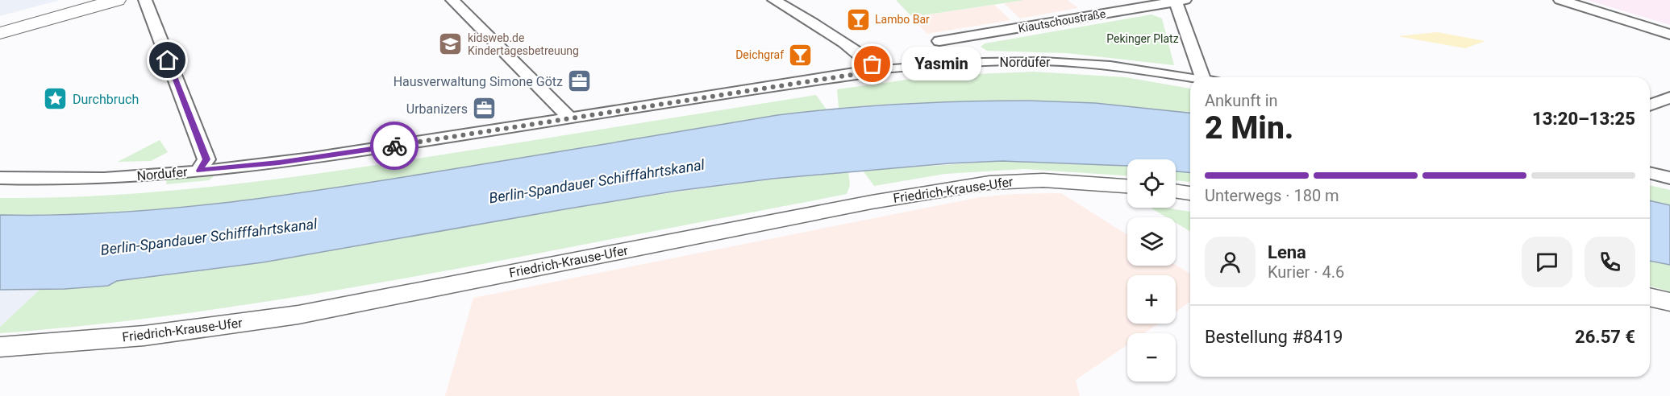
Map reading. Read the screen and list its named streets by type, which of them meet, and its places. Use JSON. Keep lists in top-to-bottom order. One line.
{"streets":{"street":["Kiautschoustraße","Nordufer","Friedrich-Krause-Ufer"]},"water":["Berlin-Spandauer Schifffahrtskanal"],"parks":["Pekinger Platz"],"places":{"bar":["Lambo Bar","Deichgraf"],"school or university":["kidsweb.de Kindertagesbetreuung"],"other":["Yasmin"],"office":["Hausverwaltung Simone Götz","Urbanizers"],"place":["Durchbruch"]},"page":{"bubble":"Yasmin","heading":["2 Min.","Ankunft in","13:20–13:25"],"panel":["Lena","Kurier · 4.6","Bestellung #8419","26.57 €"],"map_buttons":["+","−"],"bar":"Unterwegs · 180 m"}}
